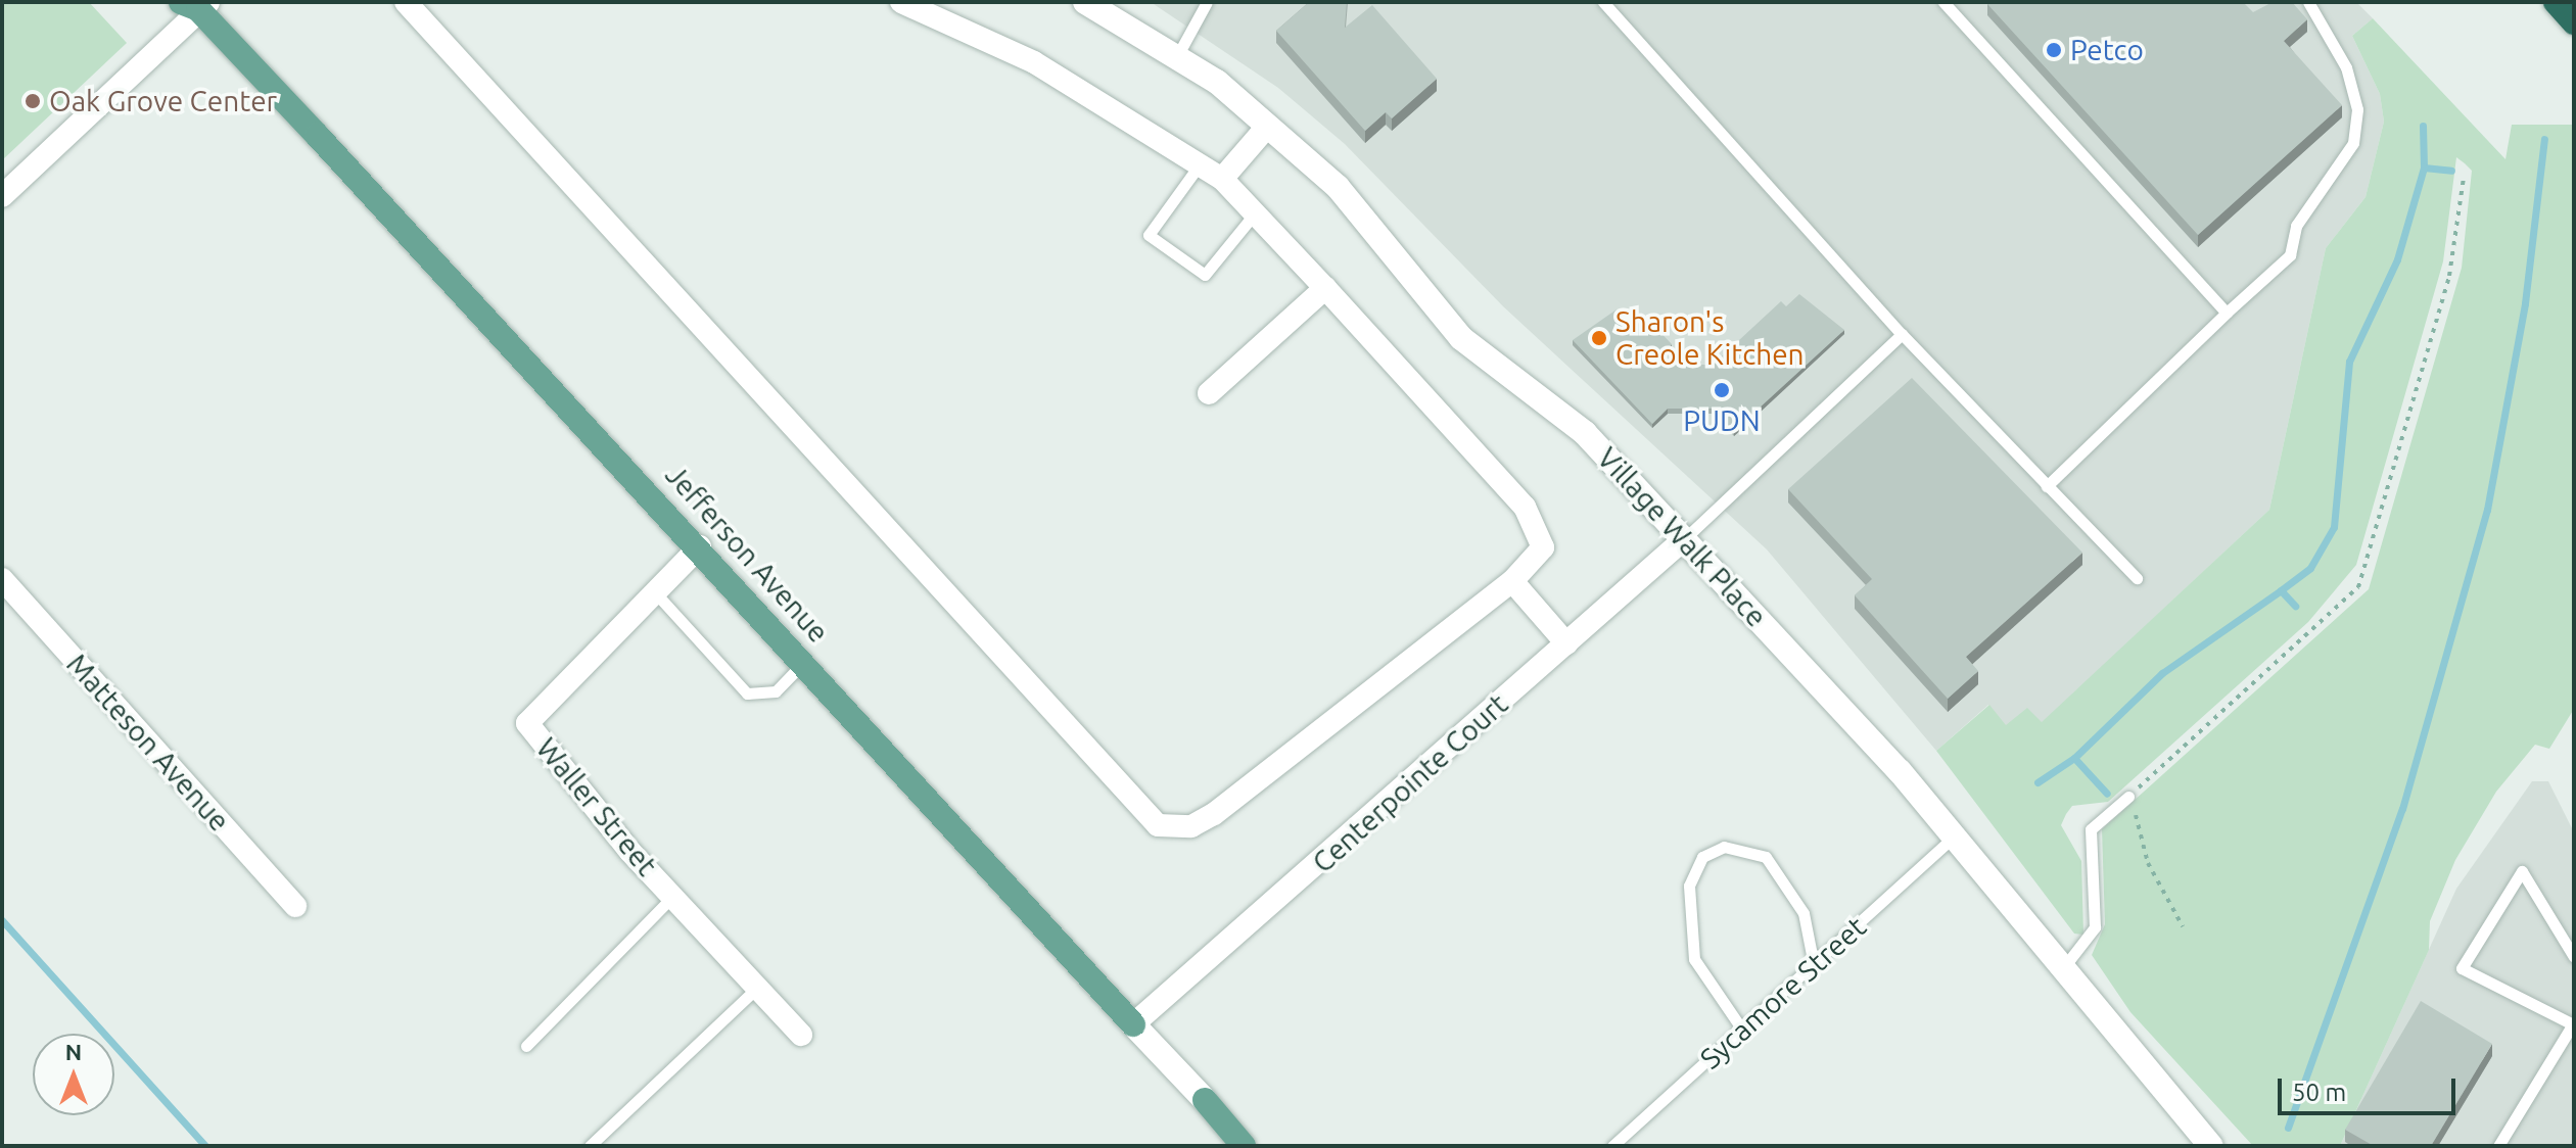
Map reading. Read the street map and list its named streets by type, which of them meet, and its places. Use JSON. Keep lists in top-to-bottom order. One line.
{"streets":{"main road":["Jefferson Avenue"],"street":["Village Walk Place","Matteson Avenue","Centerpointe Court","Waller Street"],"lane":["Sycamore Street"]},"crossings":[["Village Walk Place","Centerpointe Court"],["Village Walk Place","Sycamore Street"],["Jefferson Avenue","Centerpointe Court"],["Jefferson Avenue","Waller Street"]],"places":["Petco","Oak Grove Center","Sharon's Creole Kitchen","PUDN"],"scale_bar":"50 m","north":"top"}
